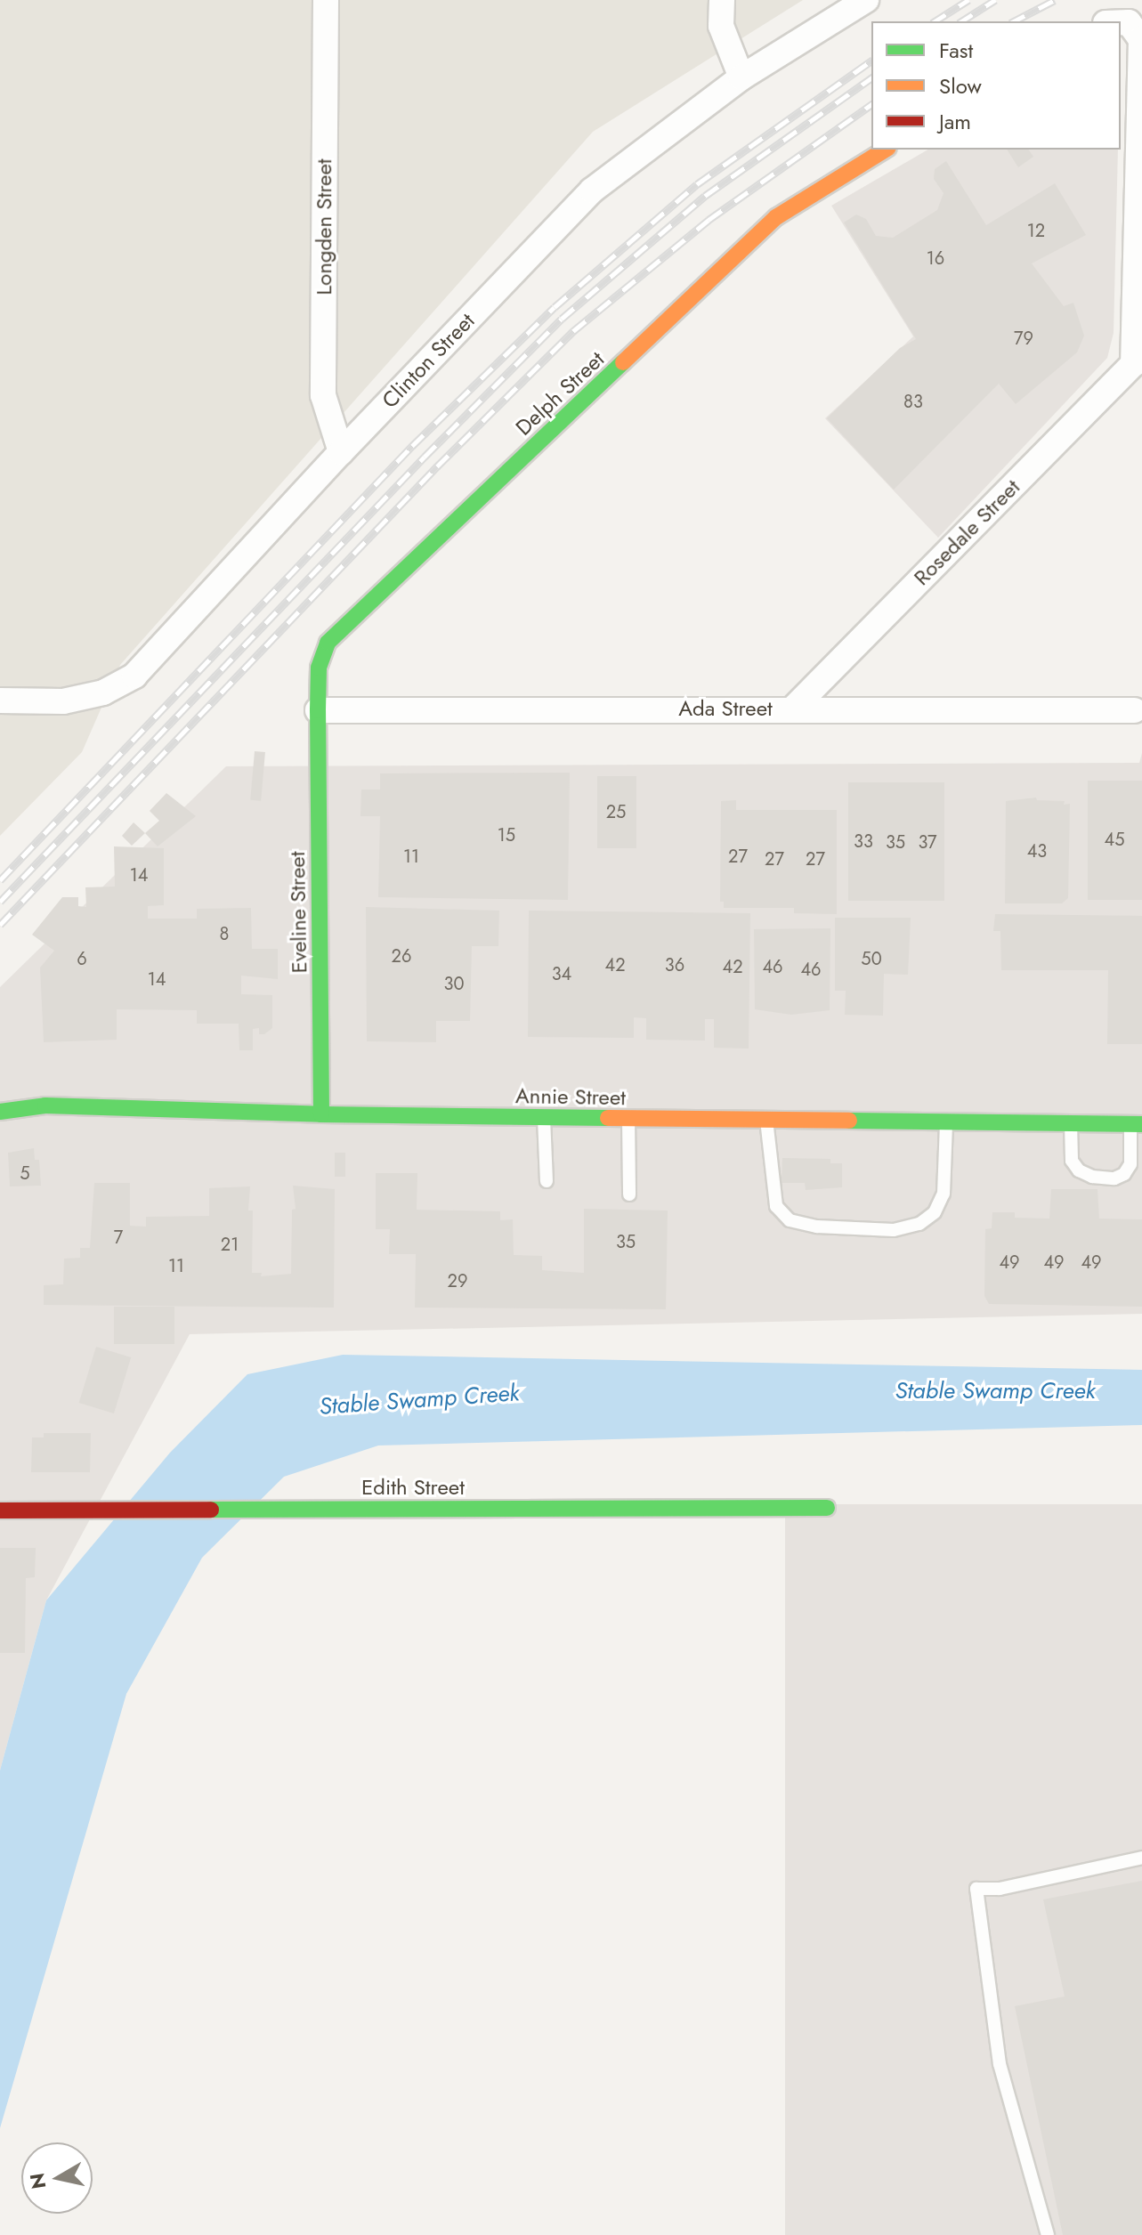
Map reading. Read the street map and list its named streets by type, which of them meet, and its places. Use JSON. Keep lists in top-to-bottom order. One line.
{"streets":{"street":["Longden Street","Clinton Street","Delph Street","Rosedale Street","Ada Street","Eveline Street","Annie Street","Edith Street"]},"crossings":[["Longden Street","Clinton Street"],["Delph Street","Ada Street"],["Delph Street","Eveline Street"],["Rosedale Street","Ada Street"],["Ada Street","Eveline Street"],["Eveline Street","Annie Street"]],"water":["Stable Swamp Creek"],"house_numbers":["12","16","79","83","25","15","45","33","35","37","43","11","27","27","27","14","8","26","6","50","42","36","42","46","46","34","14","30","5","7","35","21","49","49","49","11","29"],"legend":["Fast","Slow","Jam"],"north":"left"}
